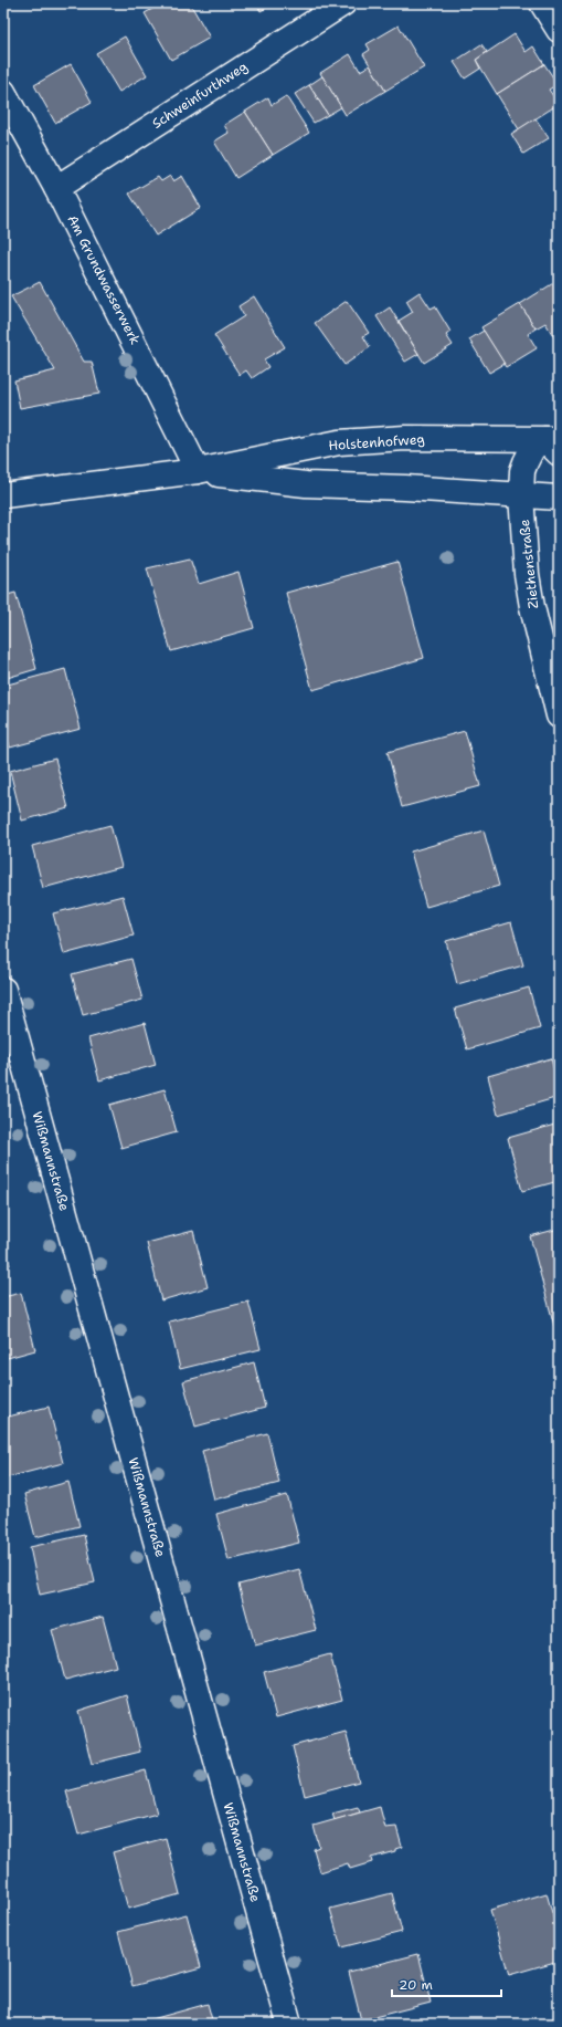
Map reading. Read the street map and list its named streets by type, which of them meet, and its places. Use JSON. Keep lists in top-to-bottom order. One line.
{"streets":{"street":["Schweinfurthweg","Am Grundwasserwerk","Holstenhofweg","Ziethenstraße","Wißmannstraße"]},"crossings":[["Schweinfurthweg","Am Grundwasserwerk"],["Am Grundwasserwerk","Holstenhofweg"],["Holstenhofweg","Ziethenstraße"]],"scale_bar":"20 m"}
